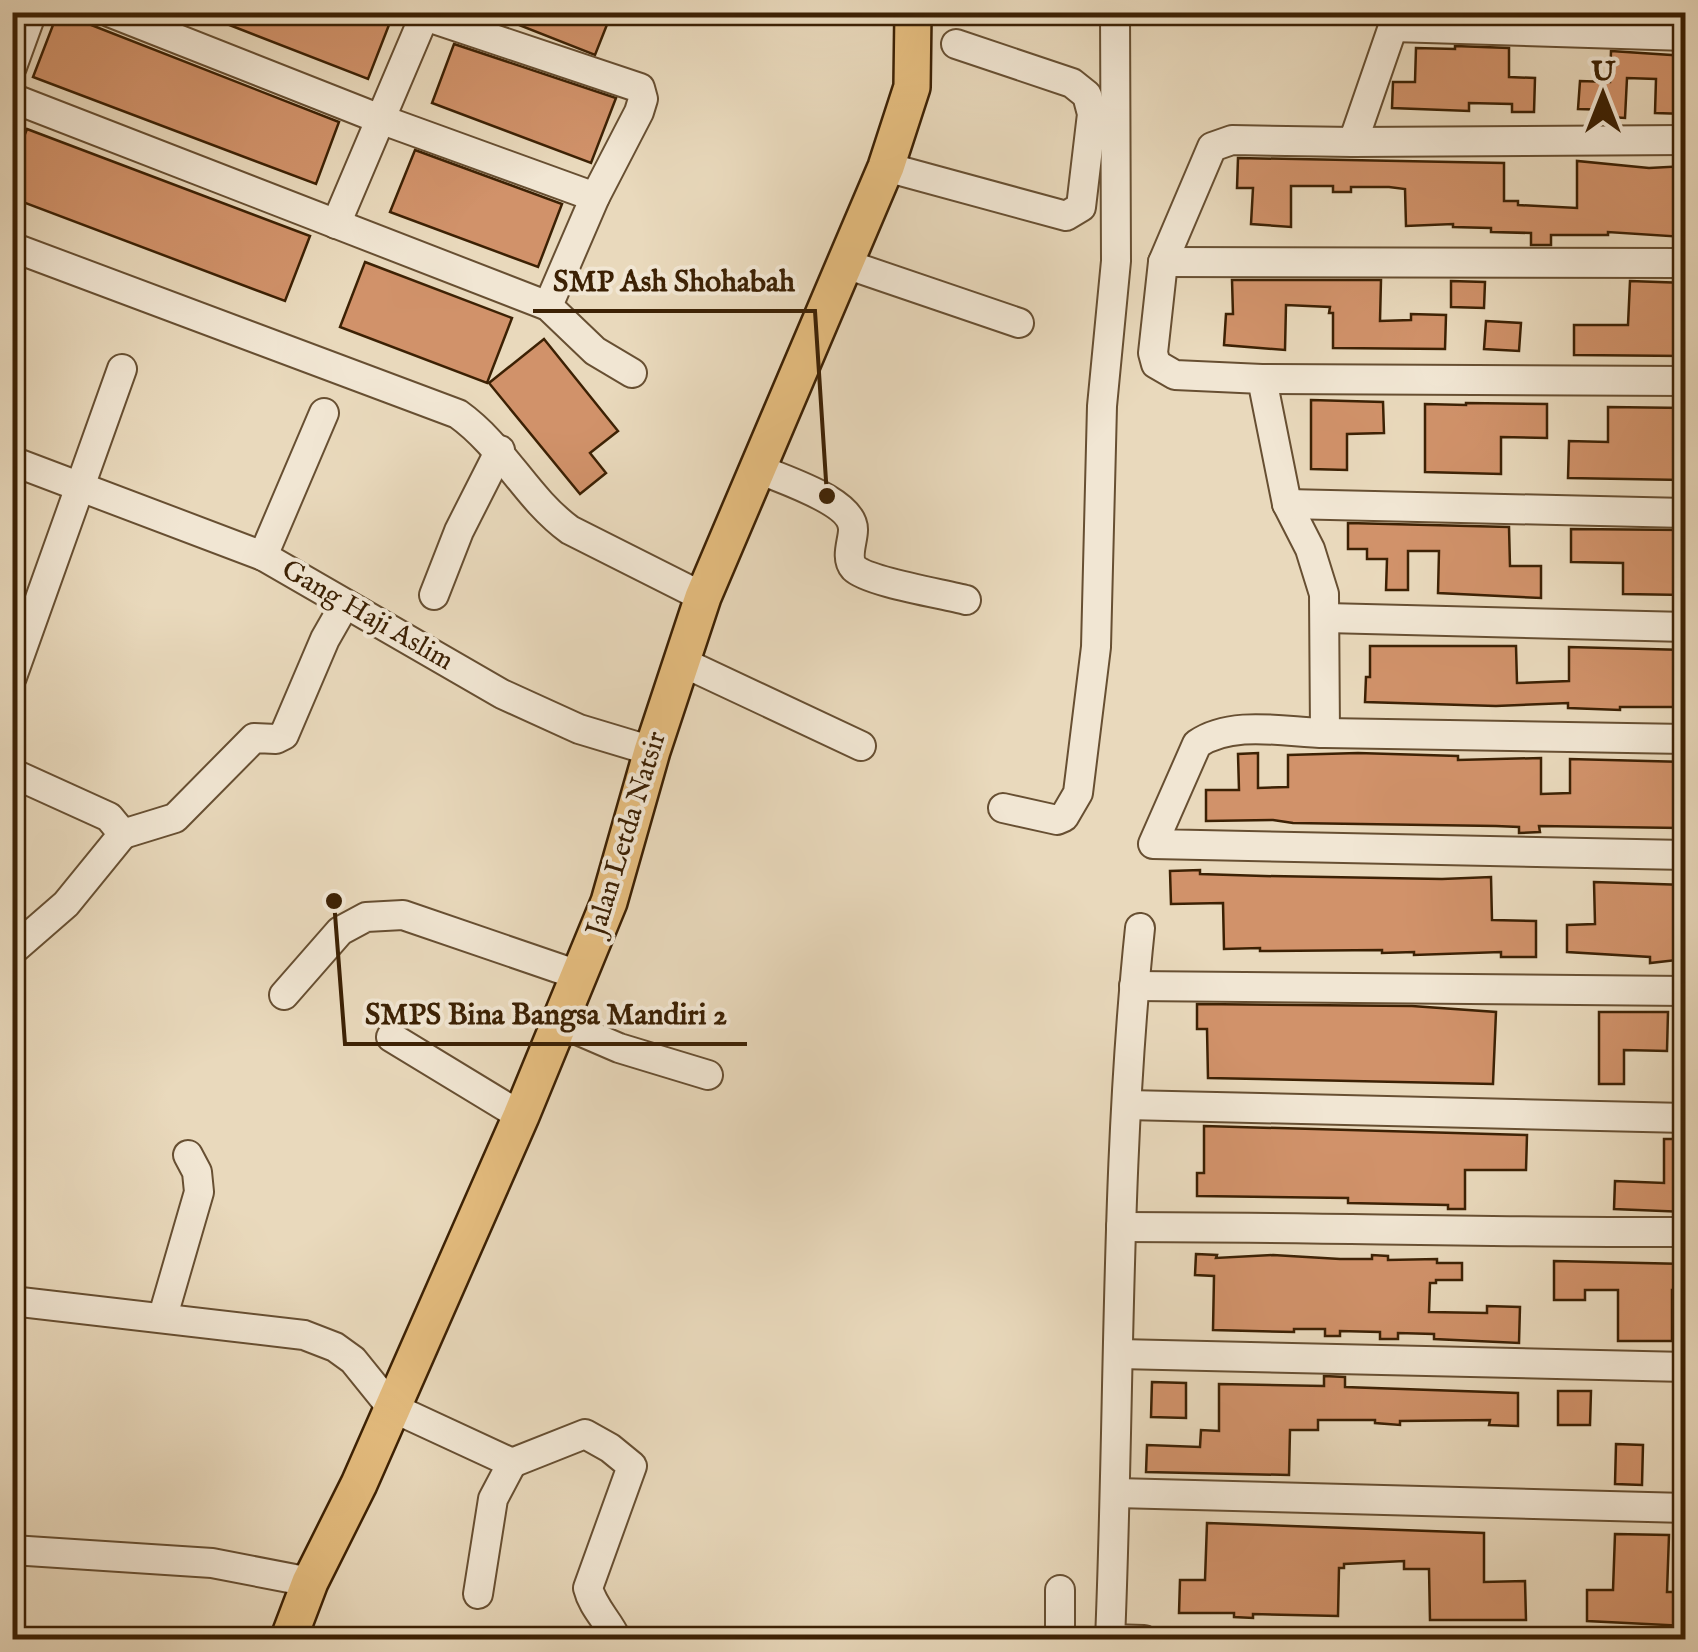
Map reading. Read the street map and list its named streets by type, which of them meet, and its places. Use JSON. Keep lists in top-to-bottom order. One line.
{"streets":{"main road":["Jalan Letda Natsir"],"street":["Gang Haji Aslim"]},"crossings":[["Gang Haji Aslim","Jalan Letda Natsir"]],"places":["SMP Ash Shohabah","SMPS Bina Bangsa Mandiri 2"],"north":"top"}
